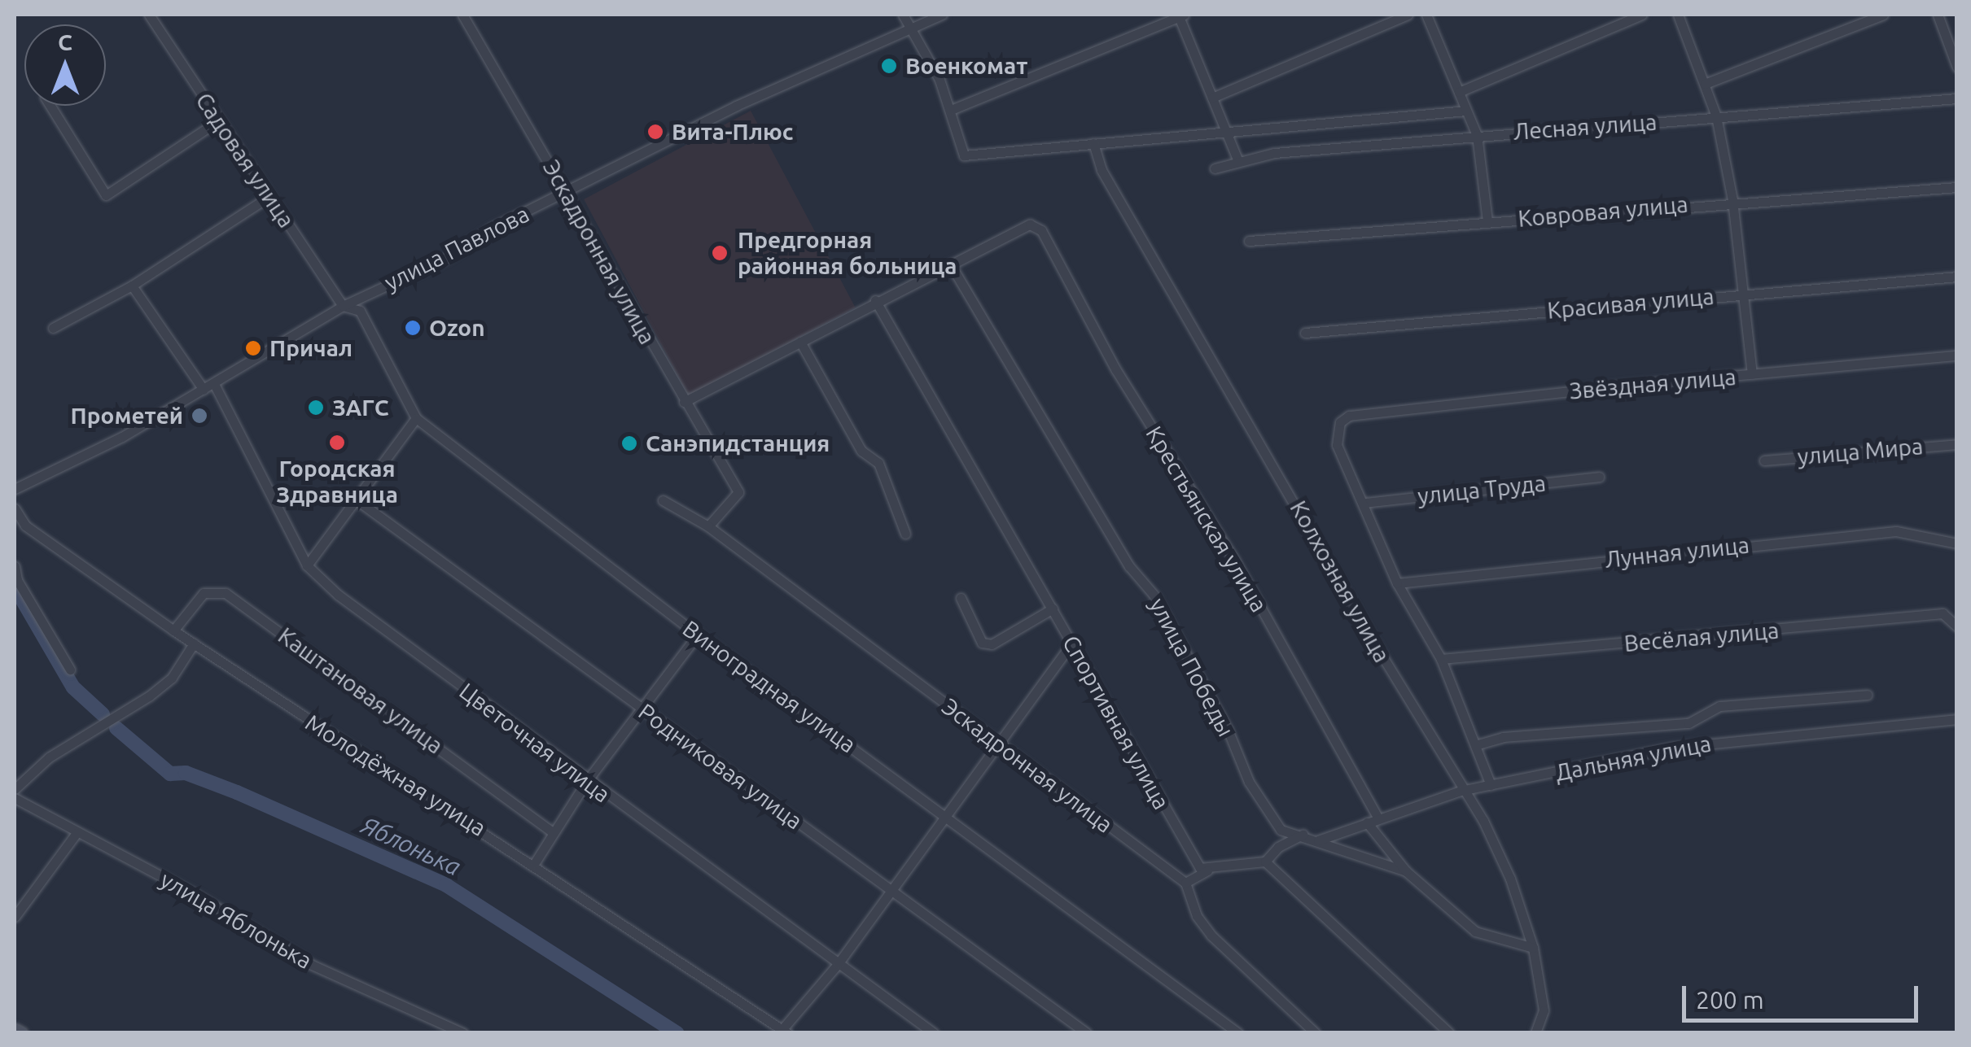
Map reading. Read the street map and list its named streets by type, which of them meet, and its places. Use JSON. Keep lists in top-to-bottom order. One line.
{"streets":{"street":["Лесная улица","Садовая улица","Ковровая улица","улица Павлова","Эскадронная улица","Красивая улица","Звёздная улица","улица Мира","улица Труда","Крестьянская улица","Лунная улица","Колхозная улица","Весёлая улица","улица Победы","Виноградная улица","Каштановая улица","Спортивная улица","Цветочная улица","Дальняя улица","Родниковая улица","Молодёжная улица","улица Яблонька"]},"crossings":[["Садовая улица","улица Павлова"],["Садовая улица","Виноградная улица"],["улица Павлова","Эскадронная улица"],["улица Павлова","Виноградная улица"],["улица Павлова","Цветочная улица"],["Звёздная улица","улица Труда"],["Крестьянская улица","улица Победы"],["Крестьянская улица","Дальняя улица"],["Колхозная улица","улица Победы"],["Колхозная улица","Дальняя улица"],["улица Победы","Дальняя улица"],["Каштановая улица","Молодёжная улица"]],"water":["Яблонька"],"places":["Военкомат","Вита-Плюс","Предгорная районная больница","Ozon","Причал","ЗАГС","Прометей","Городская Здравница","Санэпидстанция"],"scale_bar":"200 m","north":"top"}
